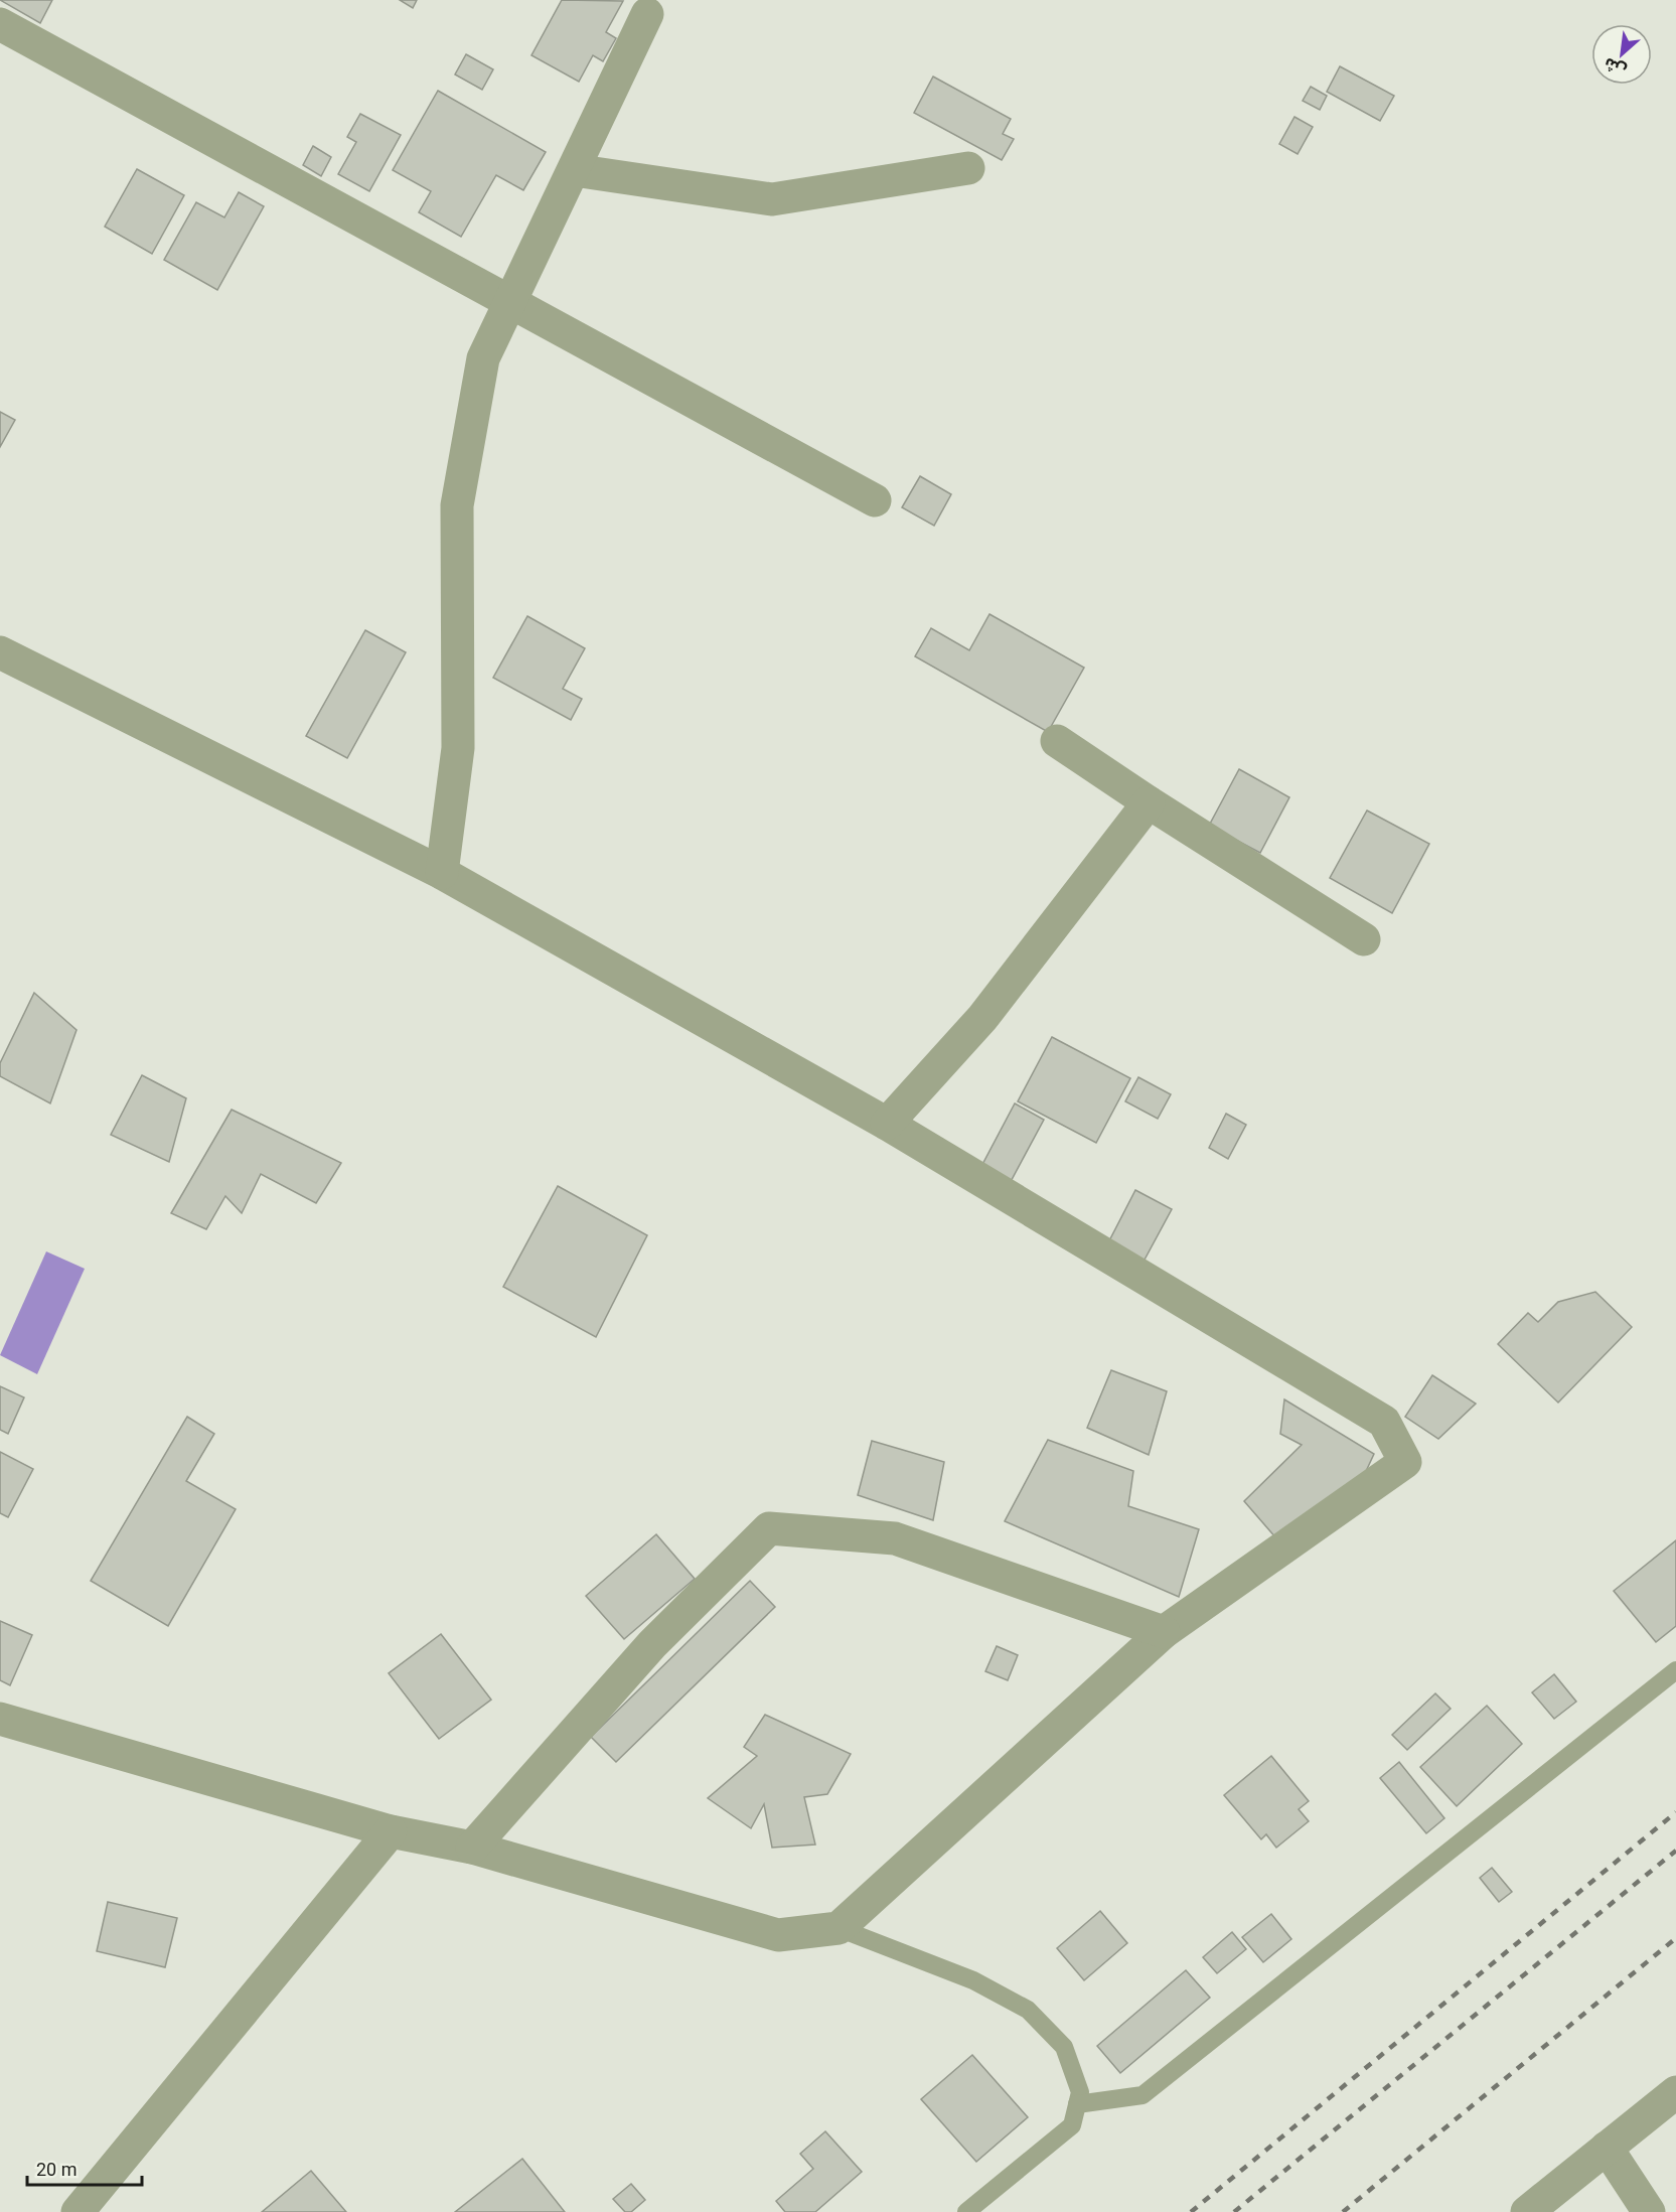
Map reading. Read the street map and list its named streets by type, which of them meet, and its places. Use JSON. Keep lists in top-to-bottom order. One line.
{"scale_bar":"20 m","north":"bottom left"}
